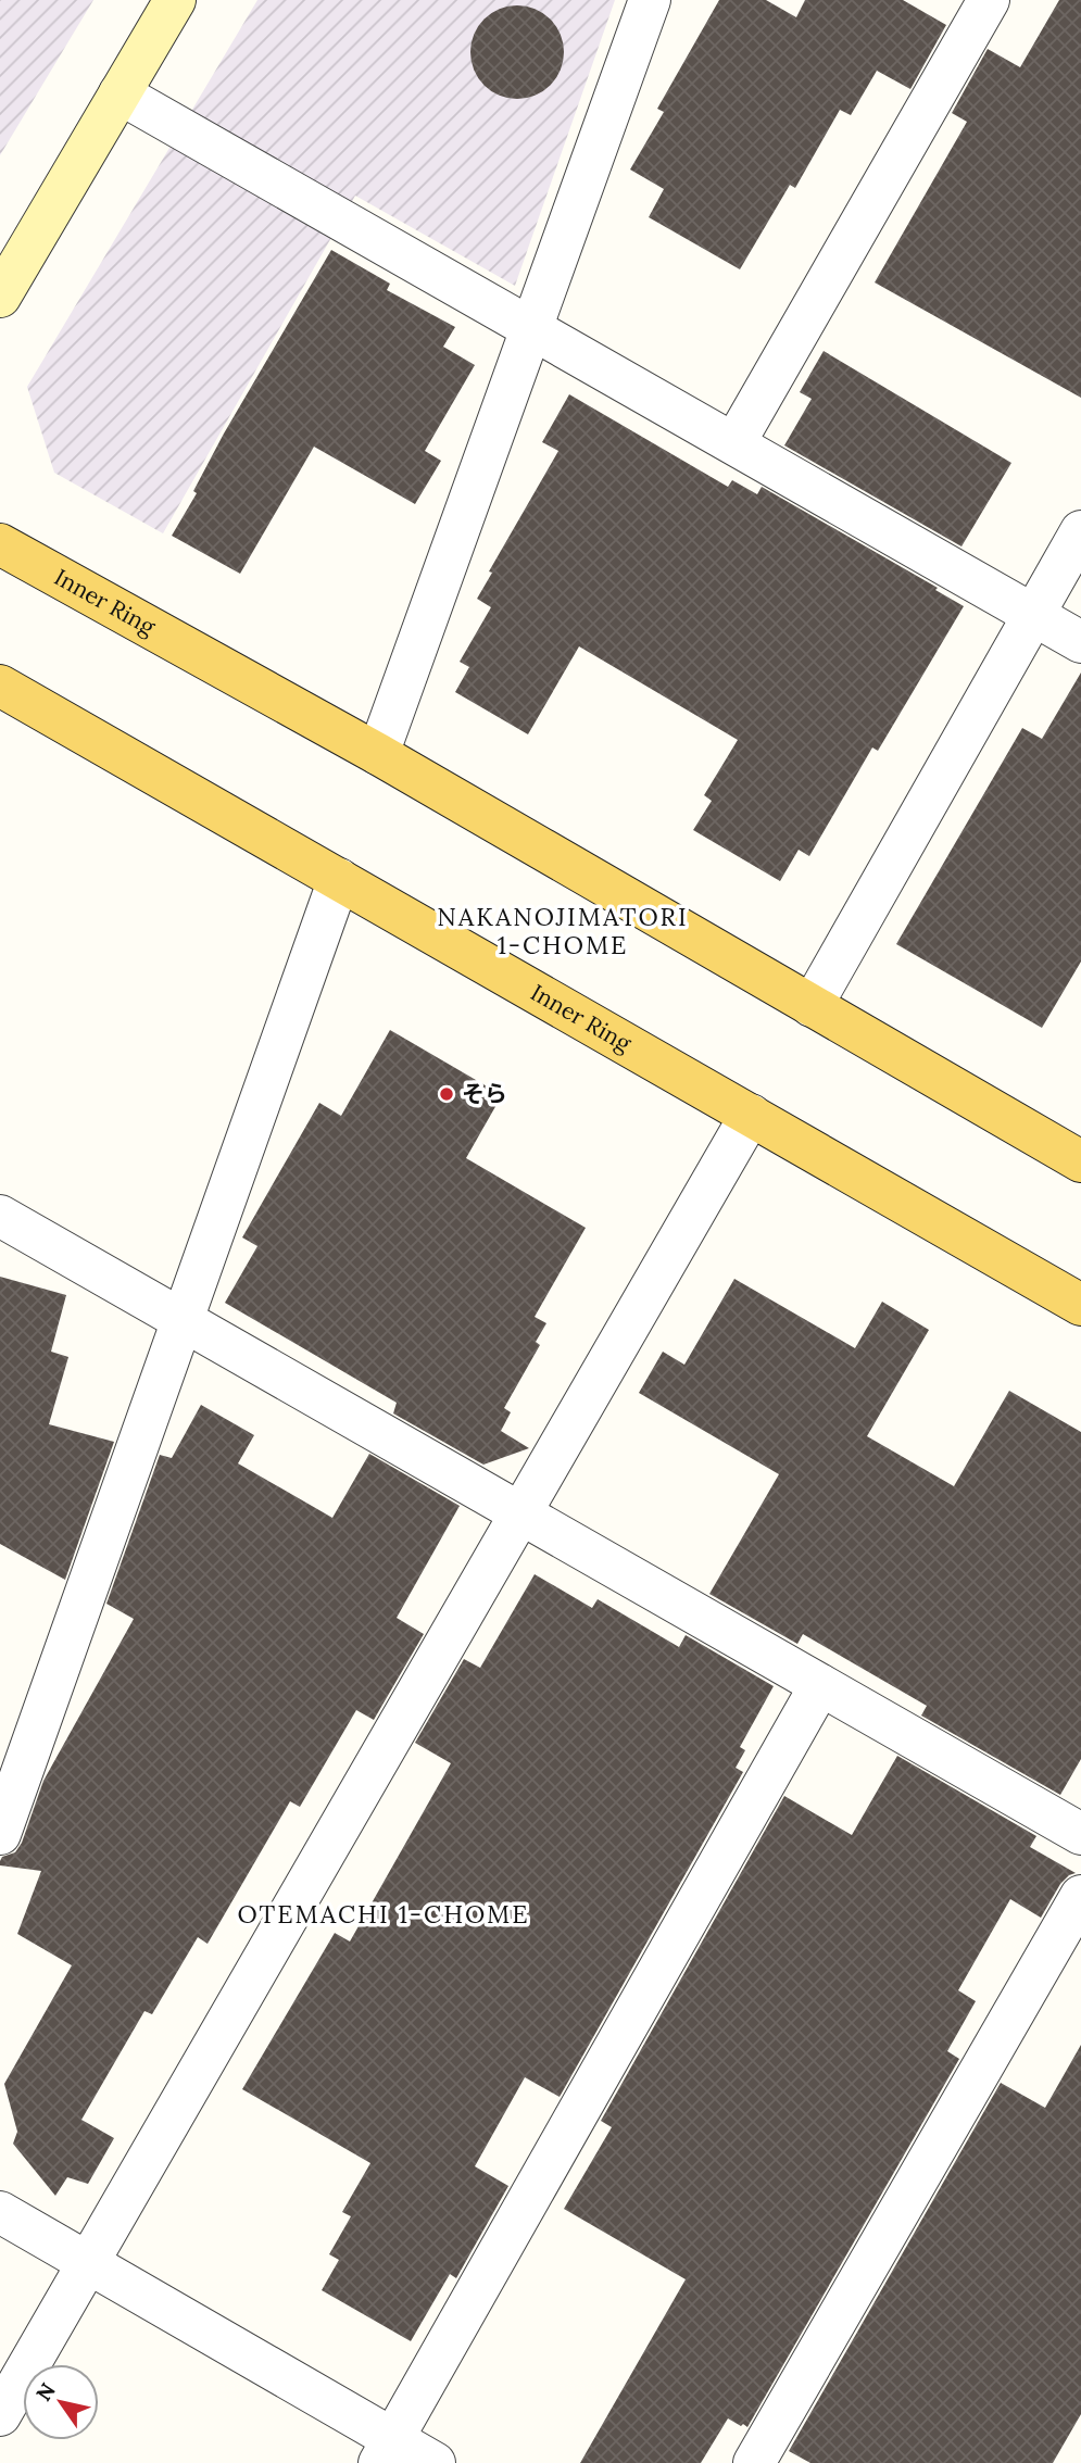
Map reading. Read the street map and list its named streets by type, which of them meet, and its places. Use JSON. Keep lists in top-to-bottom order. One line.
{"streets":{"main road":["Inner Ring"]},"districts":["NAKANOJIMATORI 1-CHOME","OTEMACHI 1-CHOME"],"places":["そら"],"north":"top left"}
